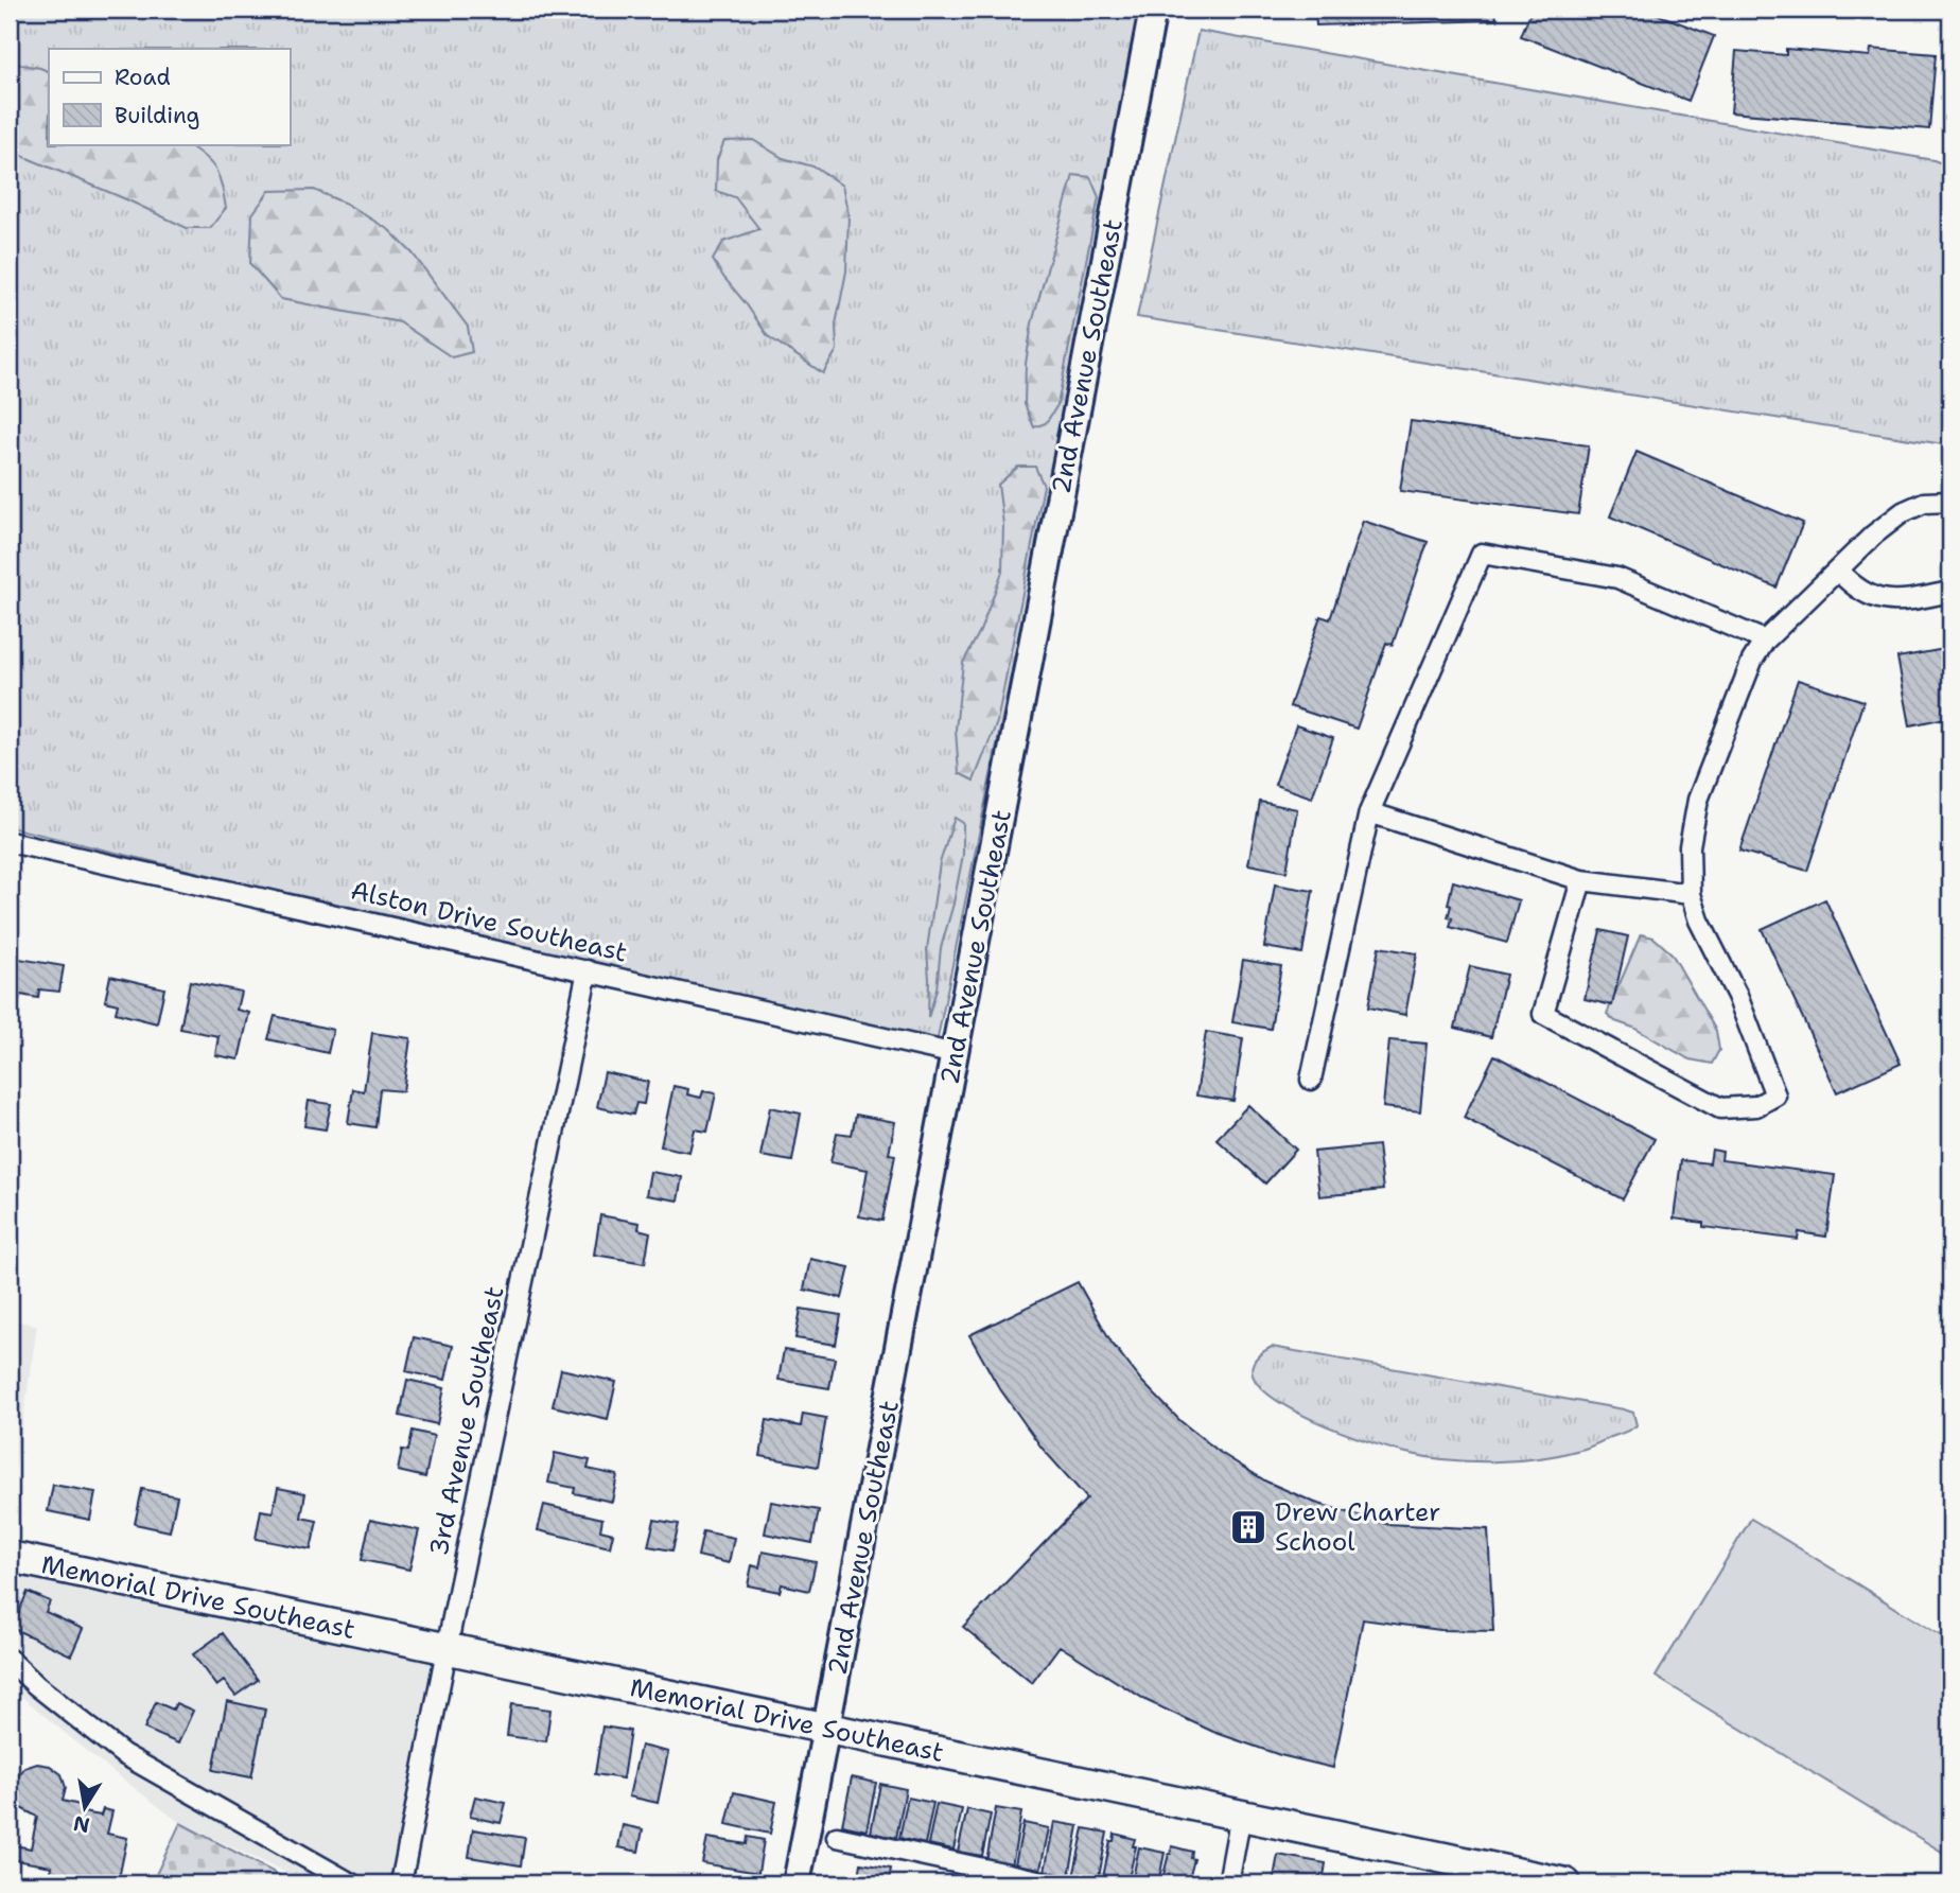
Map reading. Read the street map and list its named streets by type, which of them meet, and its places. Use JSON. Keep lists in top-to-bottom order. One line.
{"streets":{"main road":["Memorial Drive Southeast"],"street":["2nd Avenue Southeast","Alston Drive Southeast","3rd Avenue Southeast"]},"crossings":[["2nd Avenue Southeast","Alston Drive Southeast"],["2nd Avenue Southeast","Memorial Drive Southeast"],["Alston Drive Southeast","3rd Avenue Southeast"],["3rd Avenue Southeast","Memorial Drive Southeast"]],"places":{"building":["Drew Charter School"]},"legend":["Road","Building"],"north":"bottom"}
